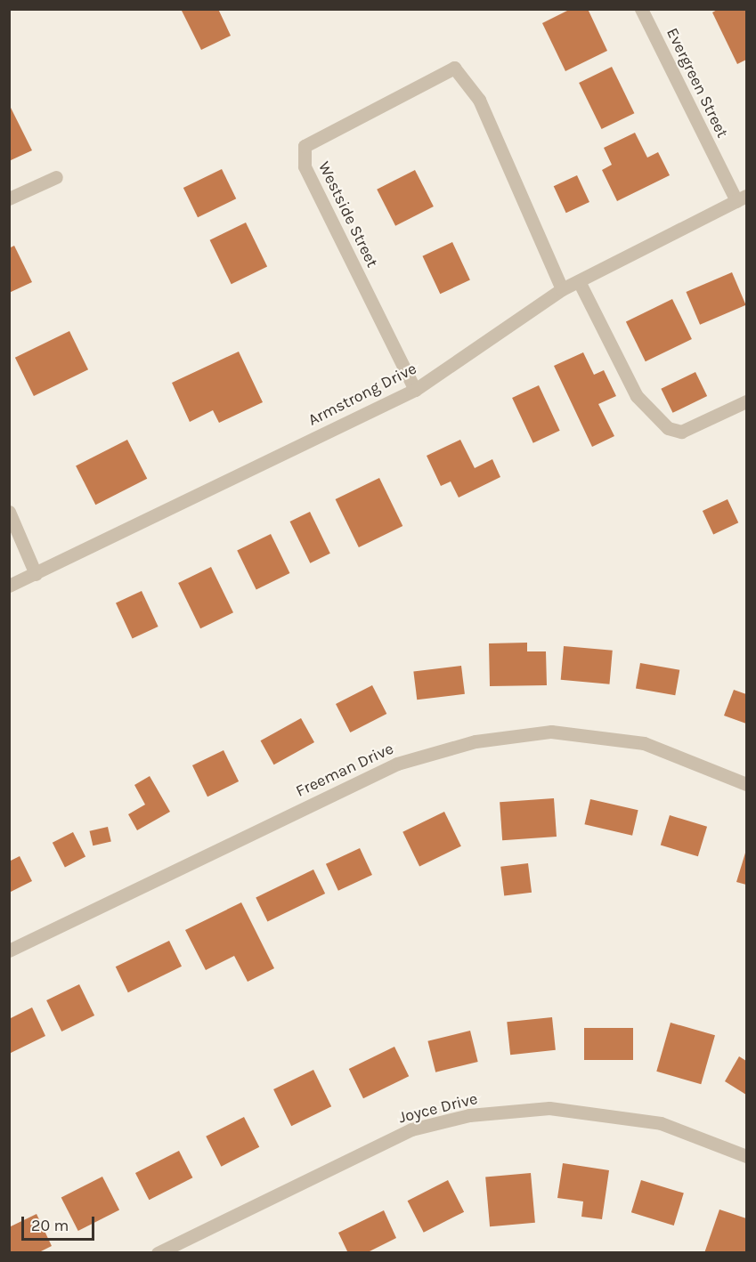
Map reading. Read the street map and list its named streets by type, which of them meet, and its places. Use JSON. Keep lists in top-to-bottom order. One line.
{"streets":{"street":["Evergreen Street","Westside Street","Armstrong Drive","Freeman Drive","Joyce Drive"]},"crossings":[["Evergreen Street","Armstrong Drive"],["Westside Street","Armstrong Drive"]],"scale_bar":"20 m"}
